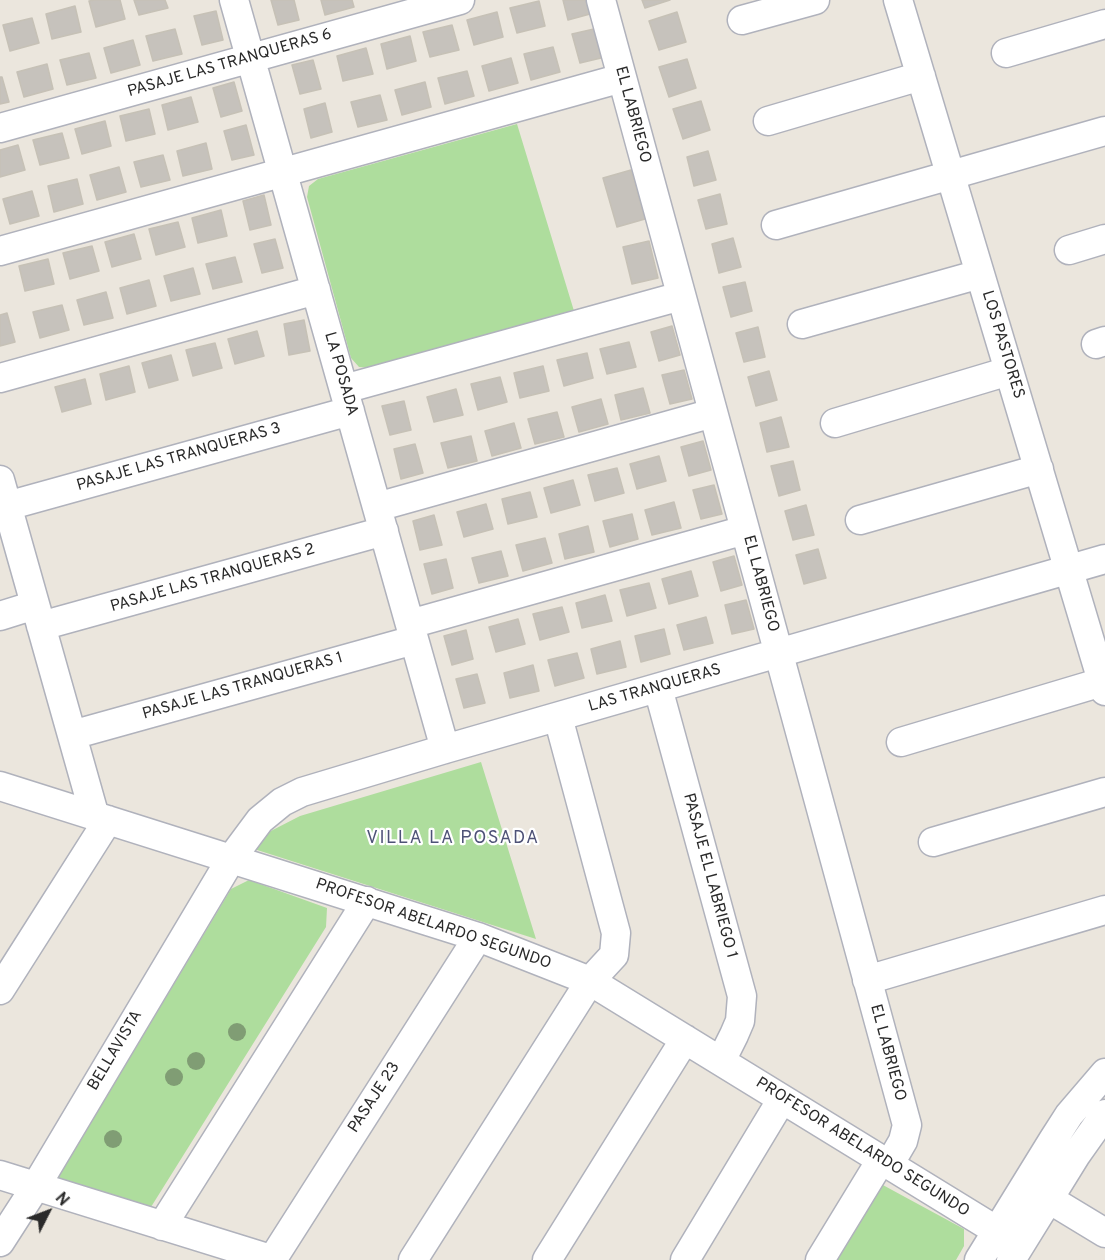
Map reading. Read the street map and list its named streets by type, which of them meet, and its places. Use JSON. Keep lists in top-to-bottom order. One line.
{"streets":{"street":["PASAJE LAS TRANQUERAS 6","EL LABRIEGO","LOS PASTORES","LA POSADA","PASAJE LAS TRANQUERAS 3","PASAJE LAS TRANQUERAS 2","PASAJE LAS TRANQUERAS 1","LAS TRANQUERAS","PASAJE EL LABRIEGO 1","PROFESOR ABELARDO SEGUNDO","BELLAVISTA","PASAJE 23"]},"crossings":[["PASAJE LAS TRANQUERAS 6","LA POSADA"],["EL LABRIEGO","PASAJE LAS TRANQUERAS 3"],["EL LABRIEGO","PASAJE LAS TRANQUERAS 2"],["EL LABRIEGO","PASAJE LAS TRANQUERAS 1"],["EL LABRIEGO","LAS TRANQUERAS"],["EL LABRIEGO","PROFESOR ABELARDO SEGUNDO"],["LOS PASTORES","LAS TRANQUERAS"],["LA POSADA","PASAJE LAS TRANQUERAS 3"],["LA POSADA","PASAJE LAS TRANQUERAS 2"],["LA POSADA","PASAJE LAS TRANQUERAS 1"],["LA POSADA","LAS TRANQUERAS"],["LAS TRANQUERAS","PASAJE EL LABRIEGO 1"],["LAS TRANQUERAS","PROFESOR ABELARDO SEGUNDO"],["LAS TRANQUERAS","BELLAVISTA"],["PASAJE EL LABRIEGO 1","PROFESOR ABELARDO SEGUNDO"],["PROFESOR ABELARDO SEGUNDO","BELLAVISTA"],["PROFESOR ABELARDO SEGUNDO","PASAJE 23"]],"districts":["VILLA LA POSADA"],"north":"top right"}
